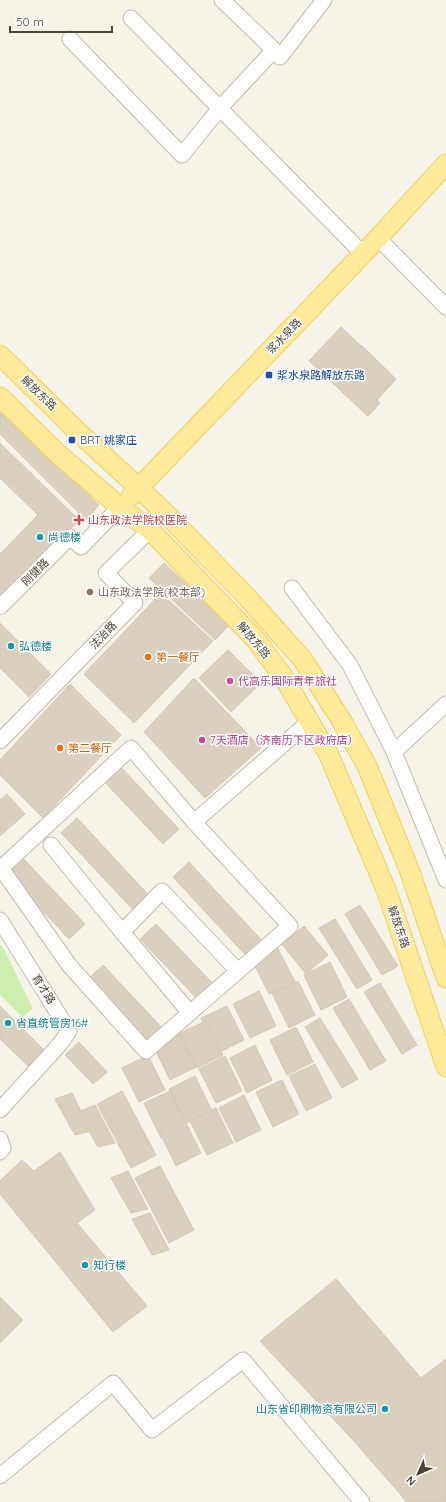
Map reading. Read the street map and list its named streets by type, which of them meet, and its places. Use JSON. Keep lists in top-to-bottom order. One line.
{"streets":{"main road":["浆水泉路","解放东路"],"street":["刚健路","法治路","育才路"]},"crossings":[["浆水泉路","解放东路"],["浆水泉路","刚健路"],["解放东路","刚健路"],["解放东路","法治路"]],"places":{"transit":["浆水泉路解放东路","BRT 姚家庄"],"health":["山东政法学院校医院"],"other":["尚德楼","山东政法学院(校本部)","弘德楼","第一餐厅","代高乐国际青年旅社","7天酒店（济南历下区政府店）","第二餐厅","省直统管房16#","知行楼","山东省印刷物资有限公司"]},"scale_bar":"50 m","north":"bottom left"}
